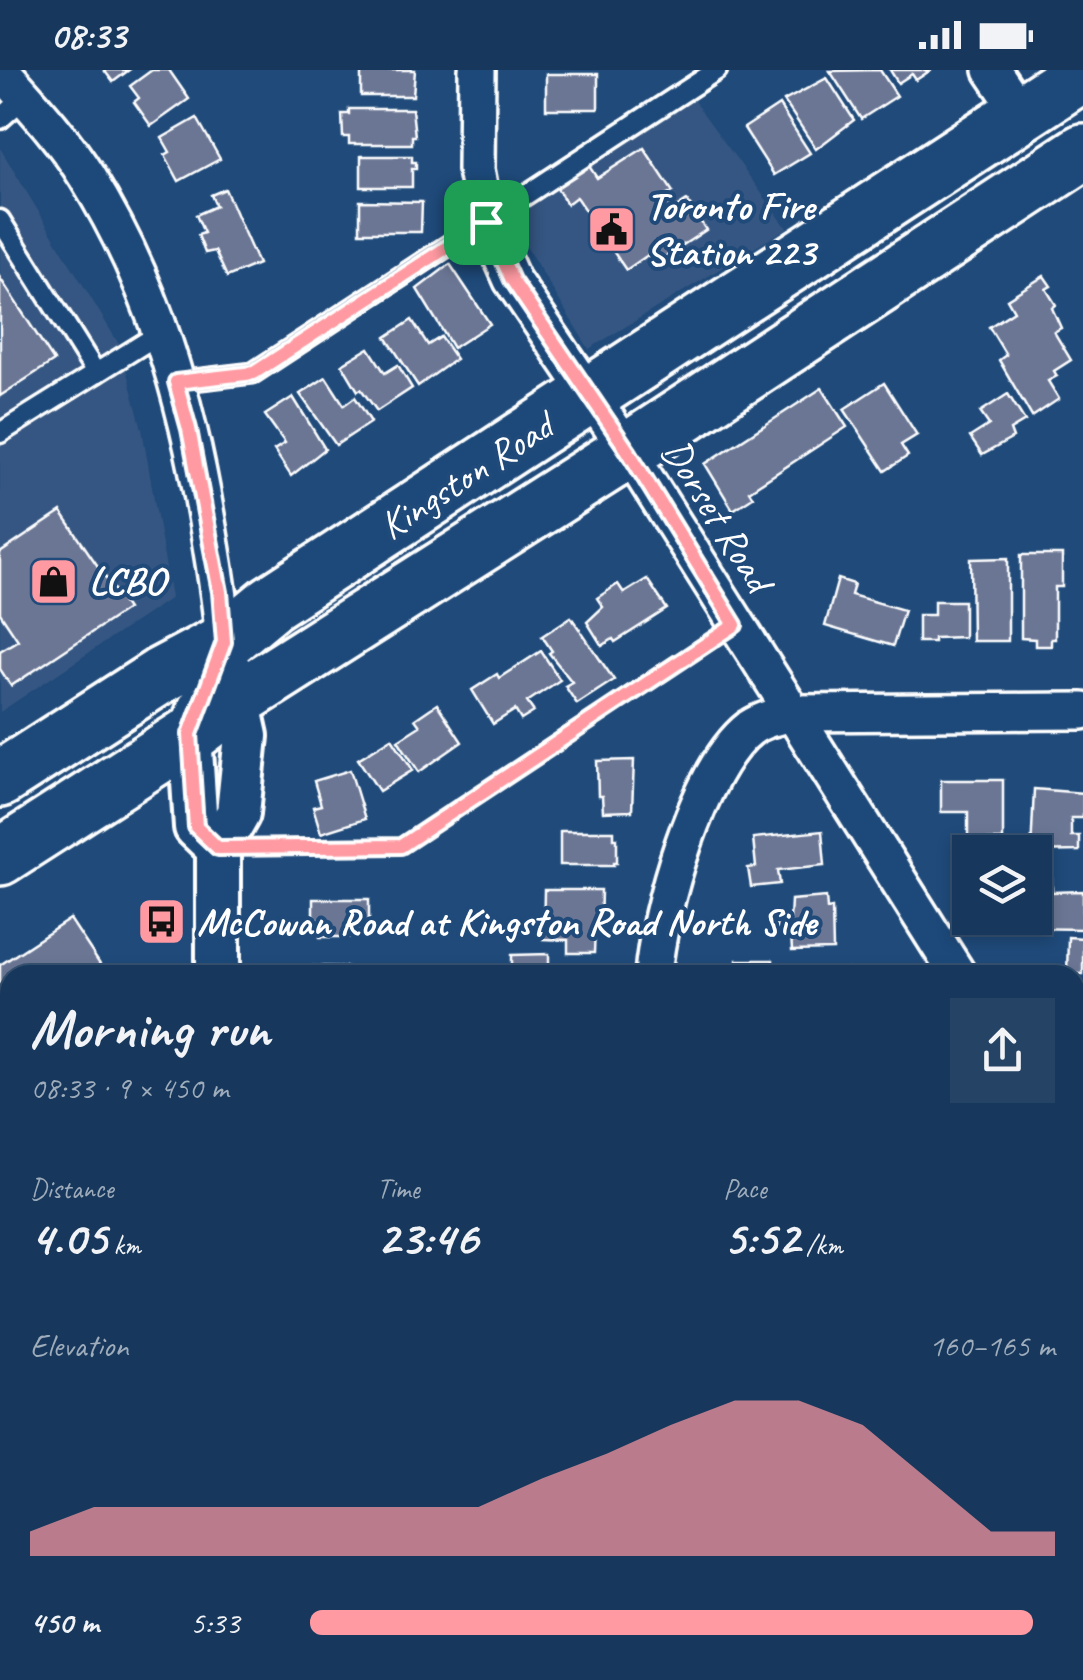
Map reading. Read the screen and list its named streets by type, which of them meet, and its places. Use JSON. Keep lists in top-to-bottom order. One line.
{"streets":{"main road":["Kingston Road"],"street":["Dorset Road"]},"crossings":[["Kingston Road","Dorset Road"]],"places":{"public building":["Toronto Fire Station 223"],"shop":["LCBO"],"bus stop":["McCowan Road at Kingston Road North Side"]},"page":{"status":"08:33","heading":["Morning run","08:33 · 9 × 450 m"],"stats":[["Distance","4.05 km"],["Time","23:46"],["Pace","5:52 /km"]],"chart":["Elevation","160–165 m"],"list":[{"name":"450 m","note":"5:33"}]}}
